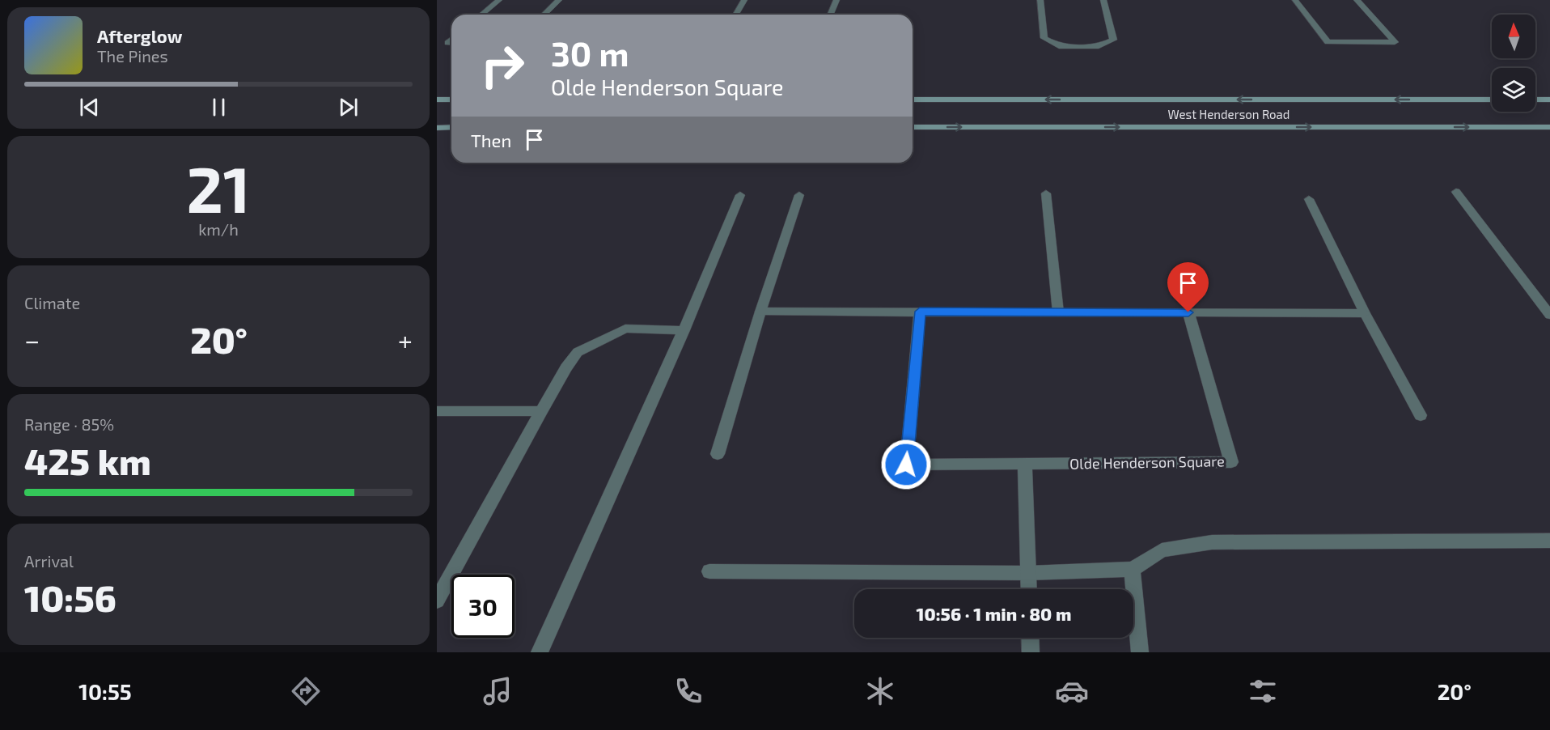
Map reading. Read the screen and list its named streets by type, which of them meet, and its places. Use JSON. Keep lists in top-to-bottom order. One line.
{"streets":{"main road":["West Henderson Road"],"street":["Olde Henderson Square"]},"north":"top","page":{"turn":["30 m","Olde Henderson Square"],"song":["Afterglow","The Pines"],"then":"Then","tile":[["21","km/h"],"Climate",["Range · 85%","425 km"],["Arrival","10:56"]],"heat":["−","20°","+"],"limit":"30","trip":"10:56 · 1 min · 80 m","tabs":["10:55","20°"]}}
